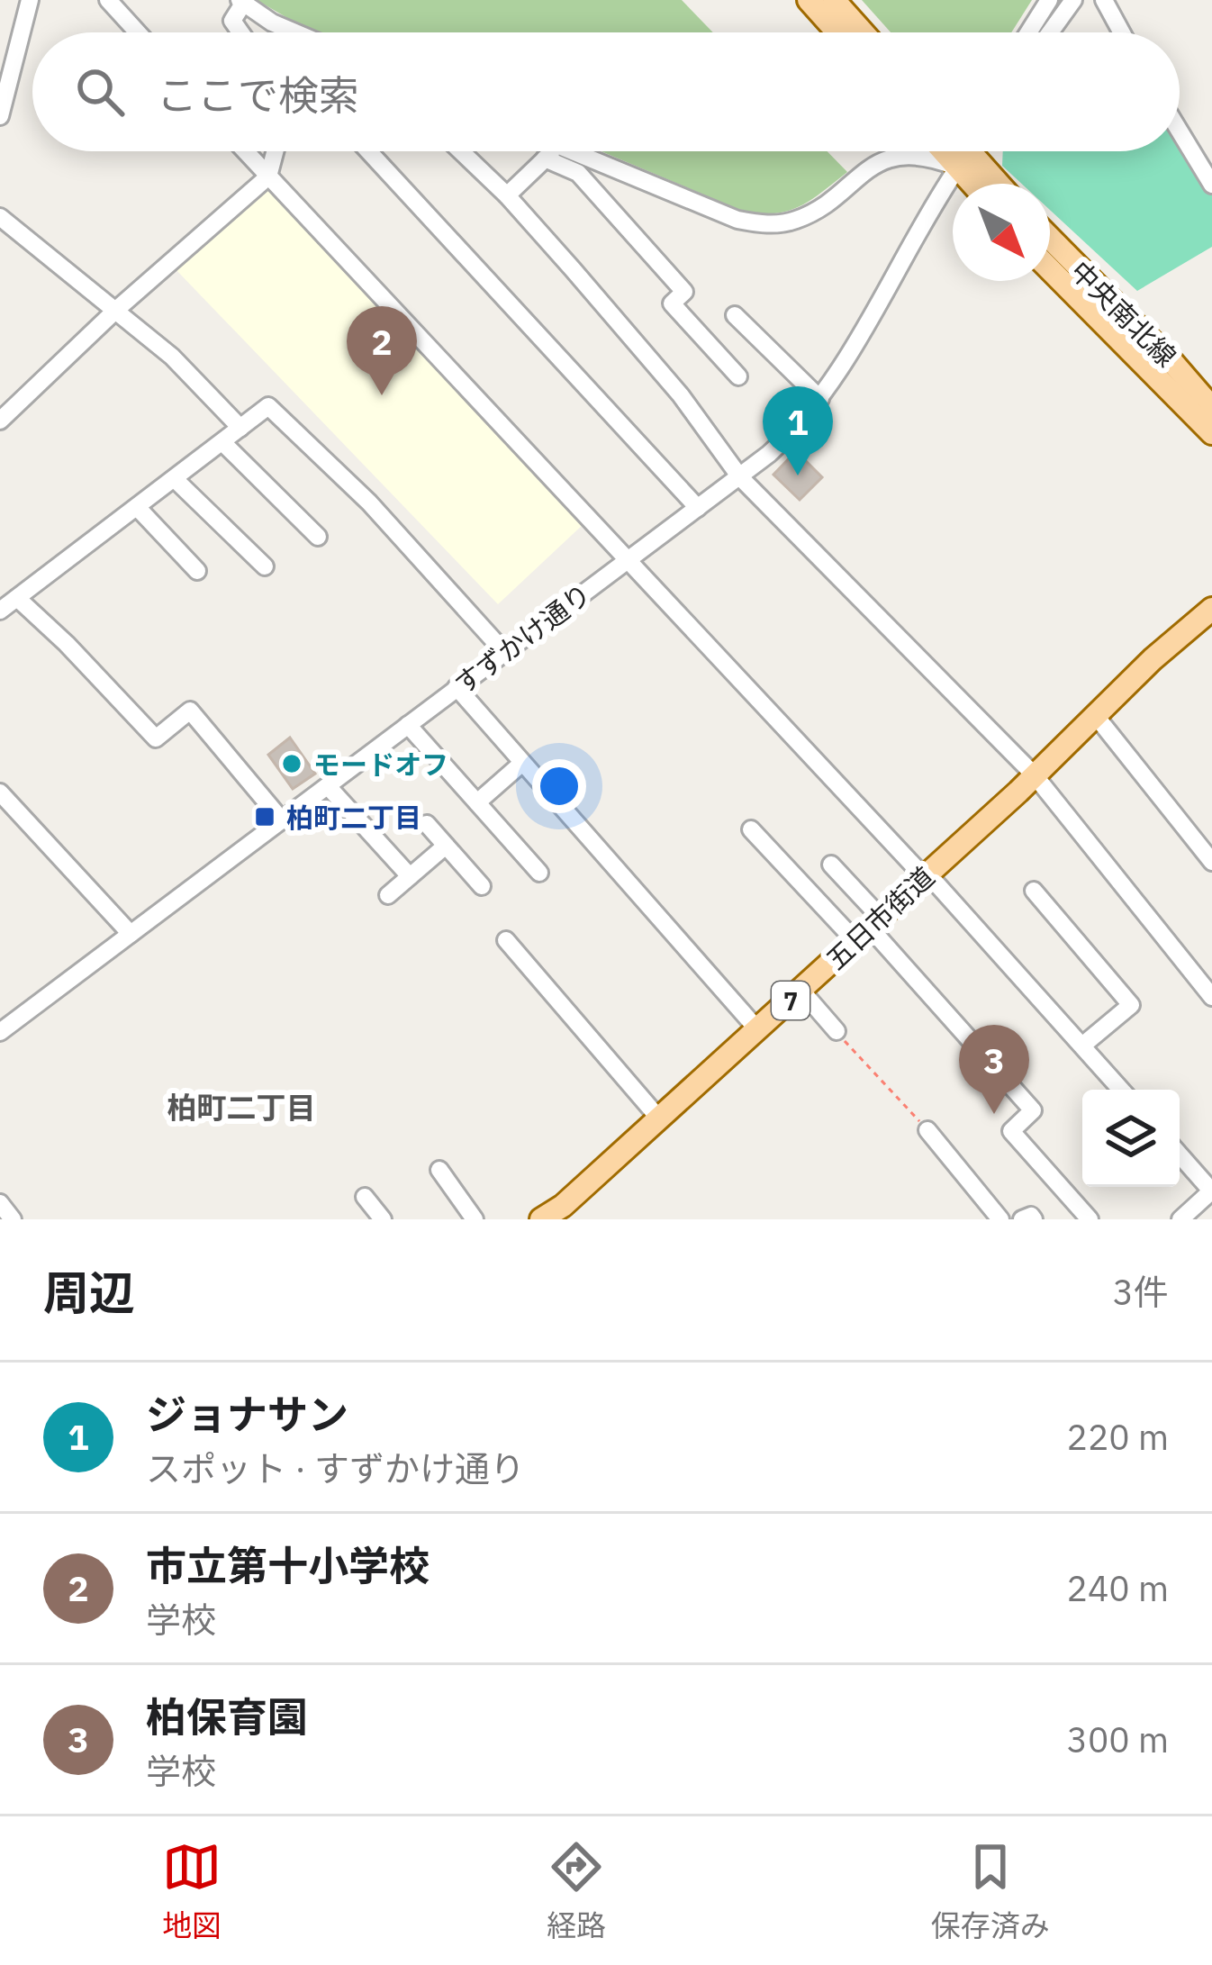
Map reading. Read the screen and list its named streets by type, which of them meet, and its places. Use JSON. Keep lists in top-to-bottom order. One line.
{"streets":{"main road":["中央南北線","五日市街道","7"],"street":["すずかけ通り"]},"districts":["柏町二丁目"],"places":{"other":["モードオフ"],"transit":["柏町二丁目"]},"north":"bottom right","page":{"search":"ここで検索","pins":["2","1","3"],"heading":["周辺","3件"],"list":[{"mark":"1","name":"ジョナサン","note":"スポット · すずかけ通り","value":"220 m"},{"mark":"2","name":"市立第十小学校","note":"学校","value":"240 m"},{"mark":"3","name":"柏保育園","note":"学校","value":"300 m"}],"nav":["地図","経路","保存済み"]}}
